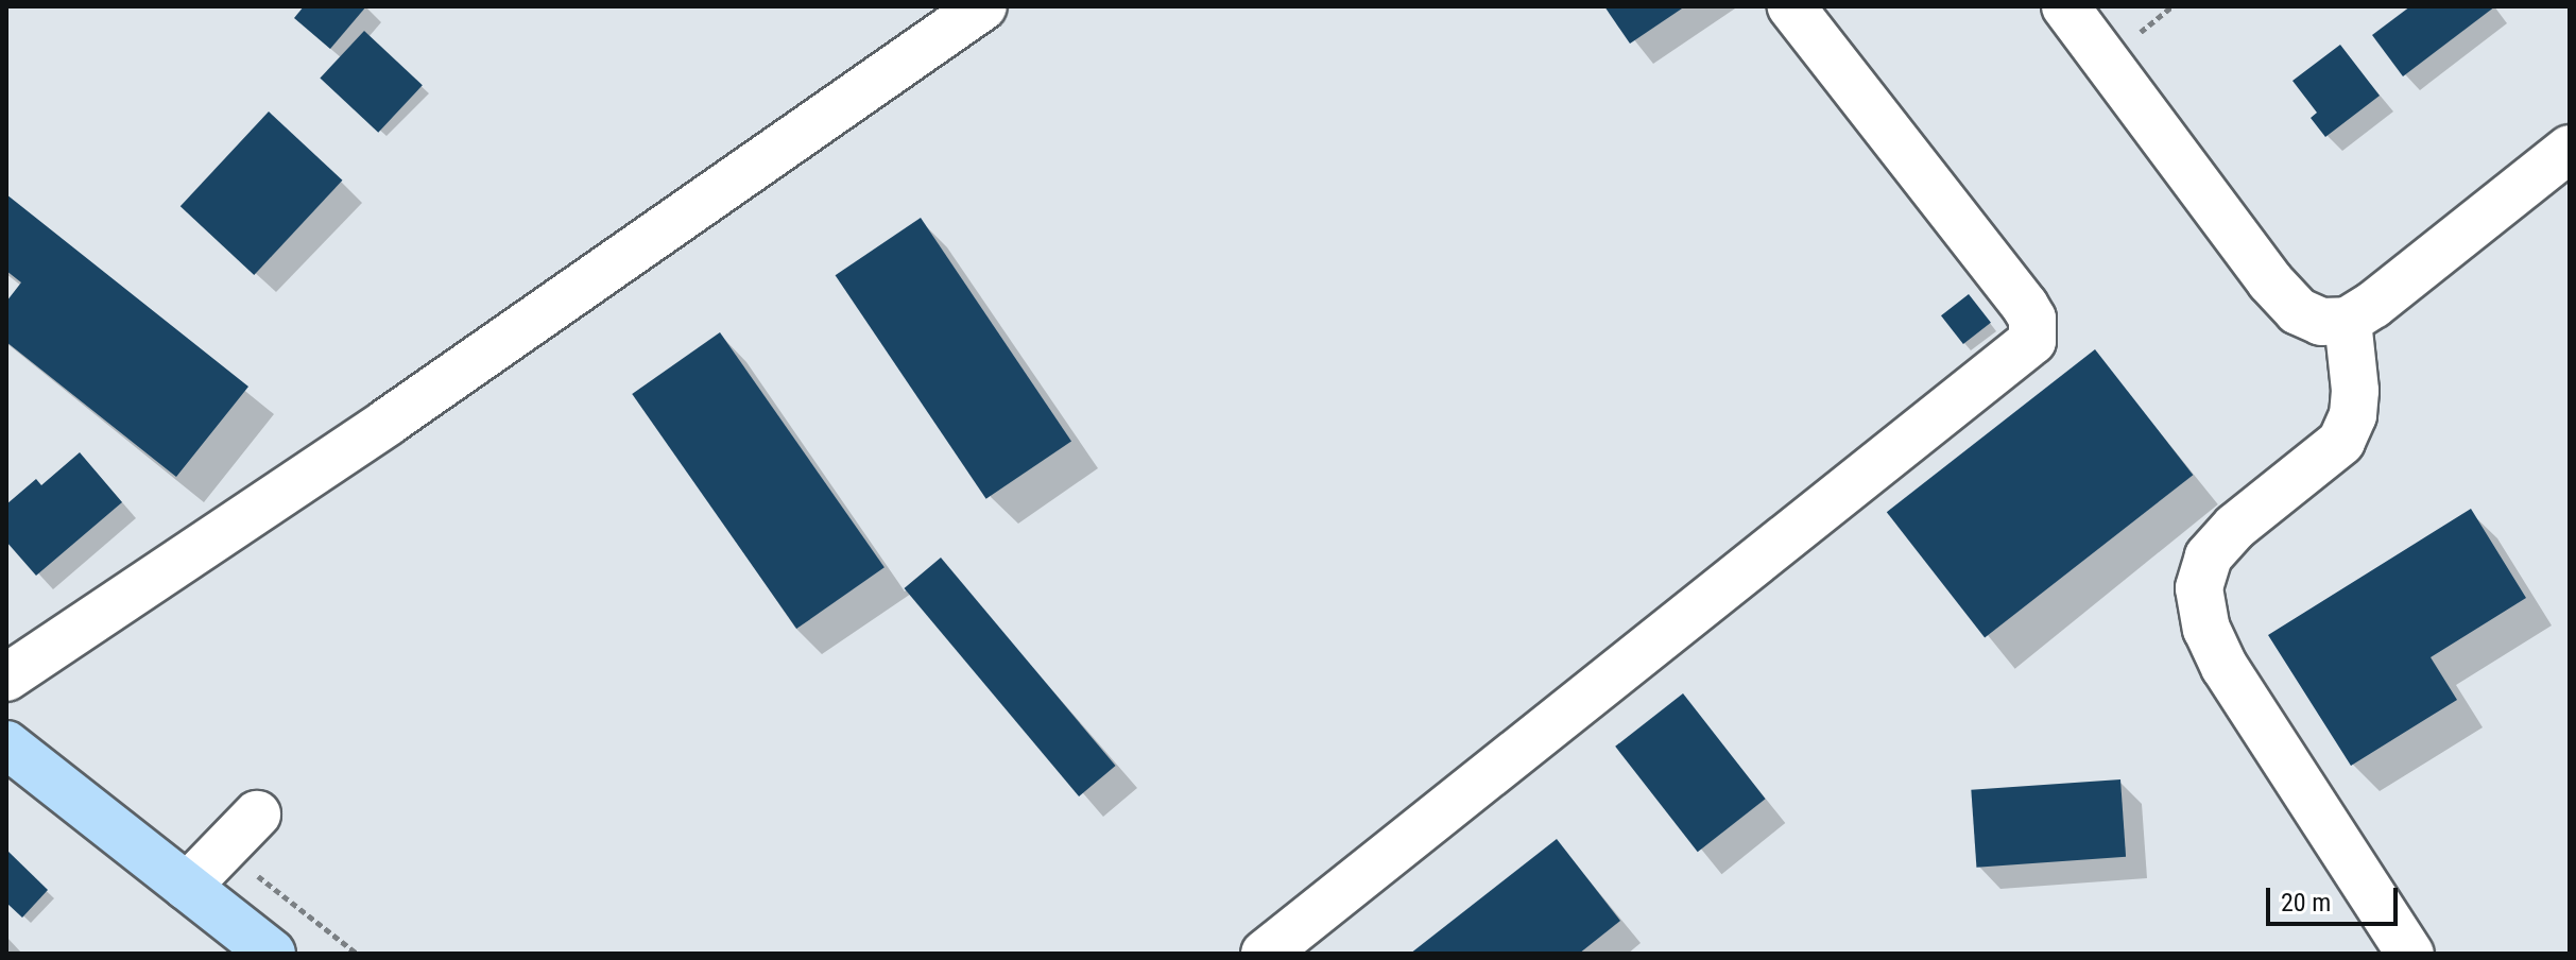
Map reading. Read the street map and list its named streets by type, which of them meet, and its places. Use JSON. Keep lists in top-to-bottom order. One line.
{"scale_bar":"20 m"}
